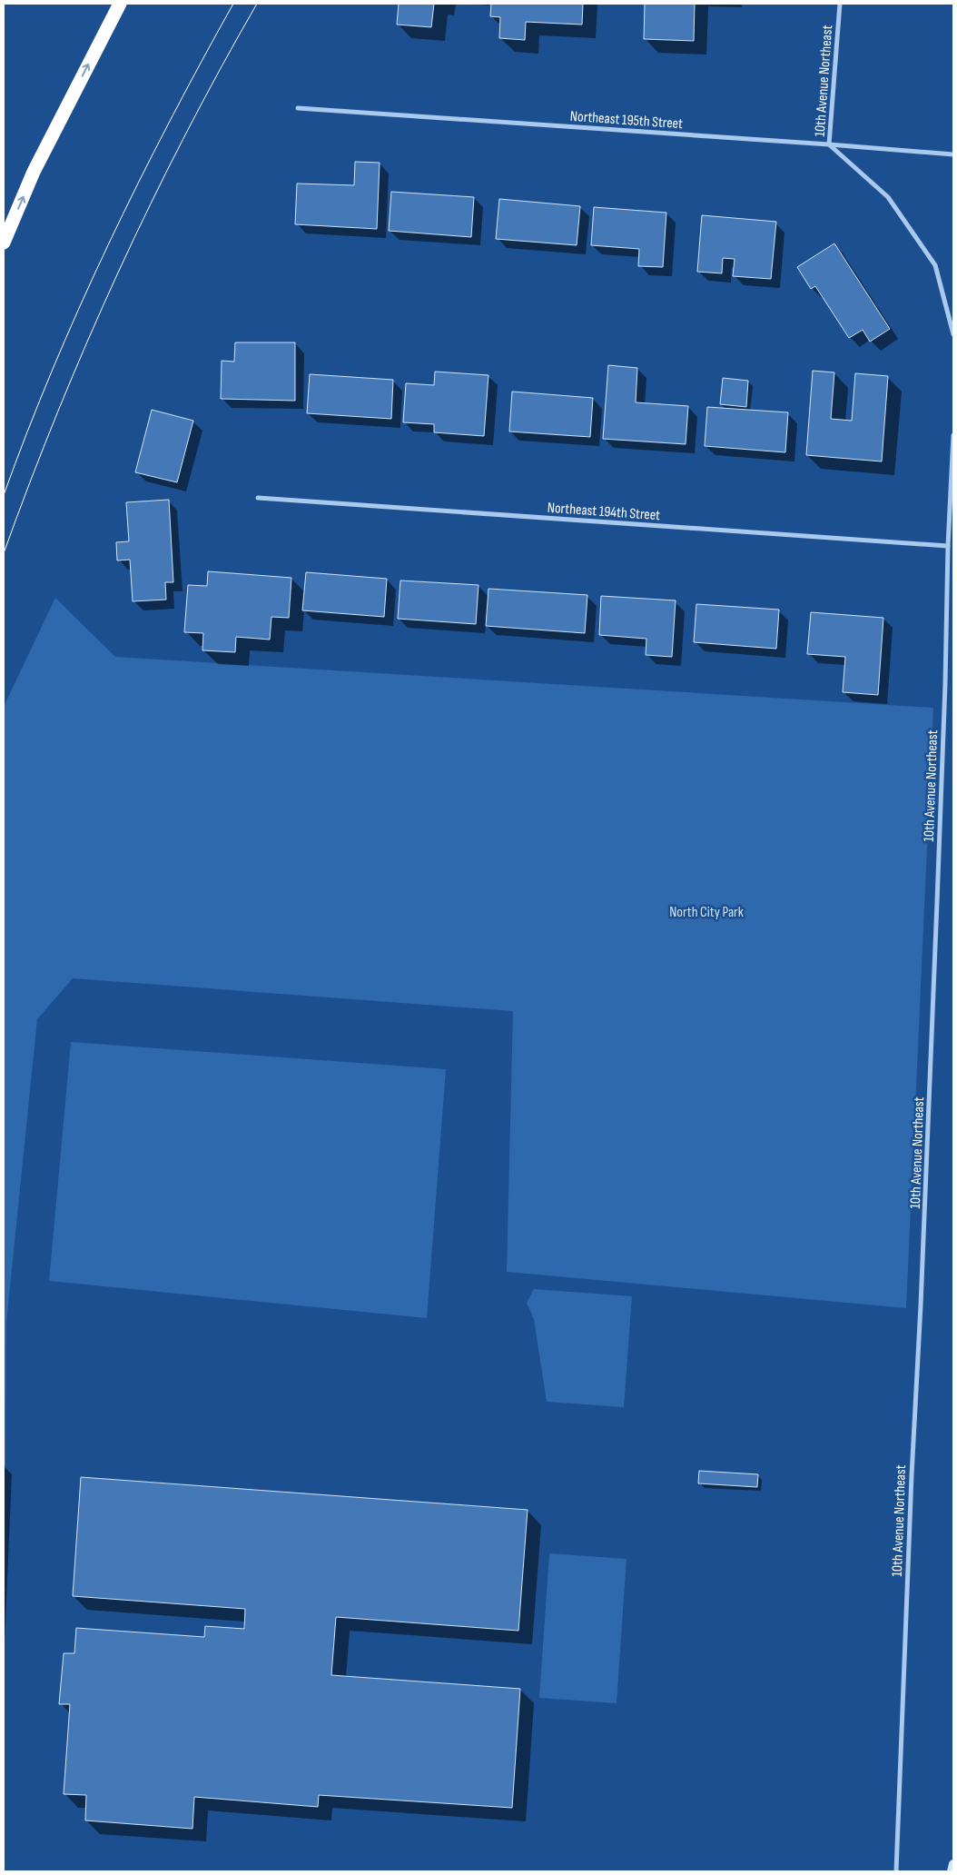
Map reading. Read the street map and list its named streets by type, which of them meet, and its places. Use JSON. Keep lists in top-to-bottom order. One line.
{"streets":{"street":["10th Avenue Northeast","Northeast 195th Street","Northeast 194th Street"]},"crossings":[["10th Avenue Northeast","Northeast 195th Street"],["10th Avenue Northeast","Northeast 194th Street"]],"parks":["North City Park"]}
